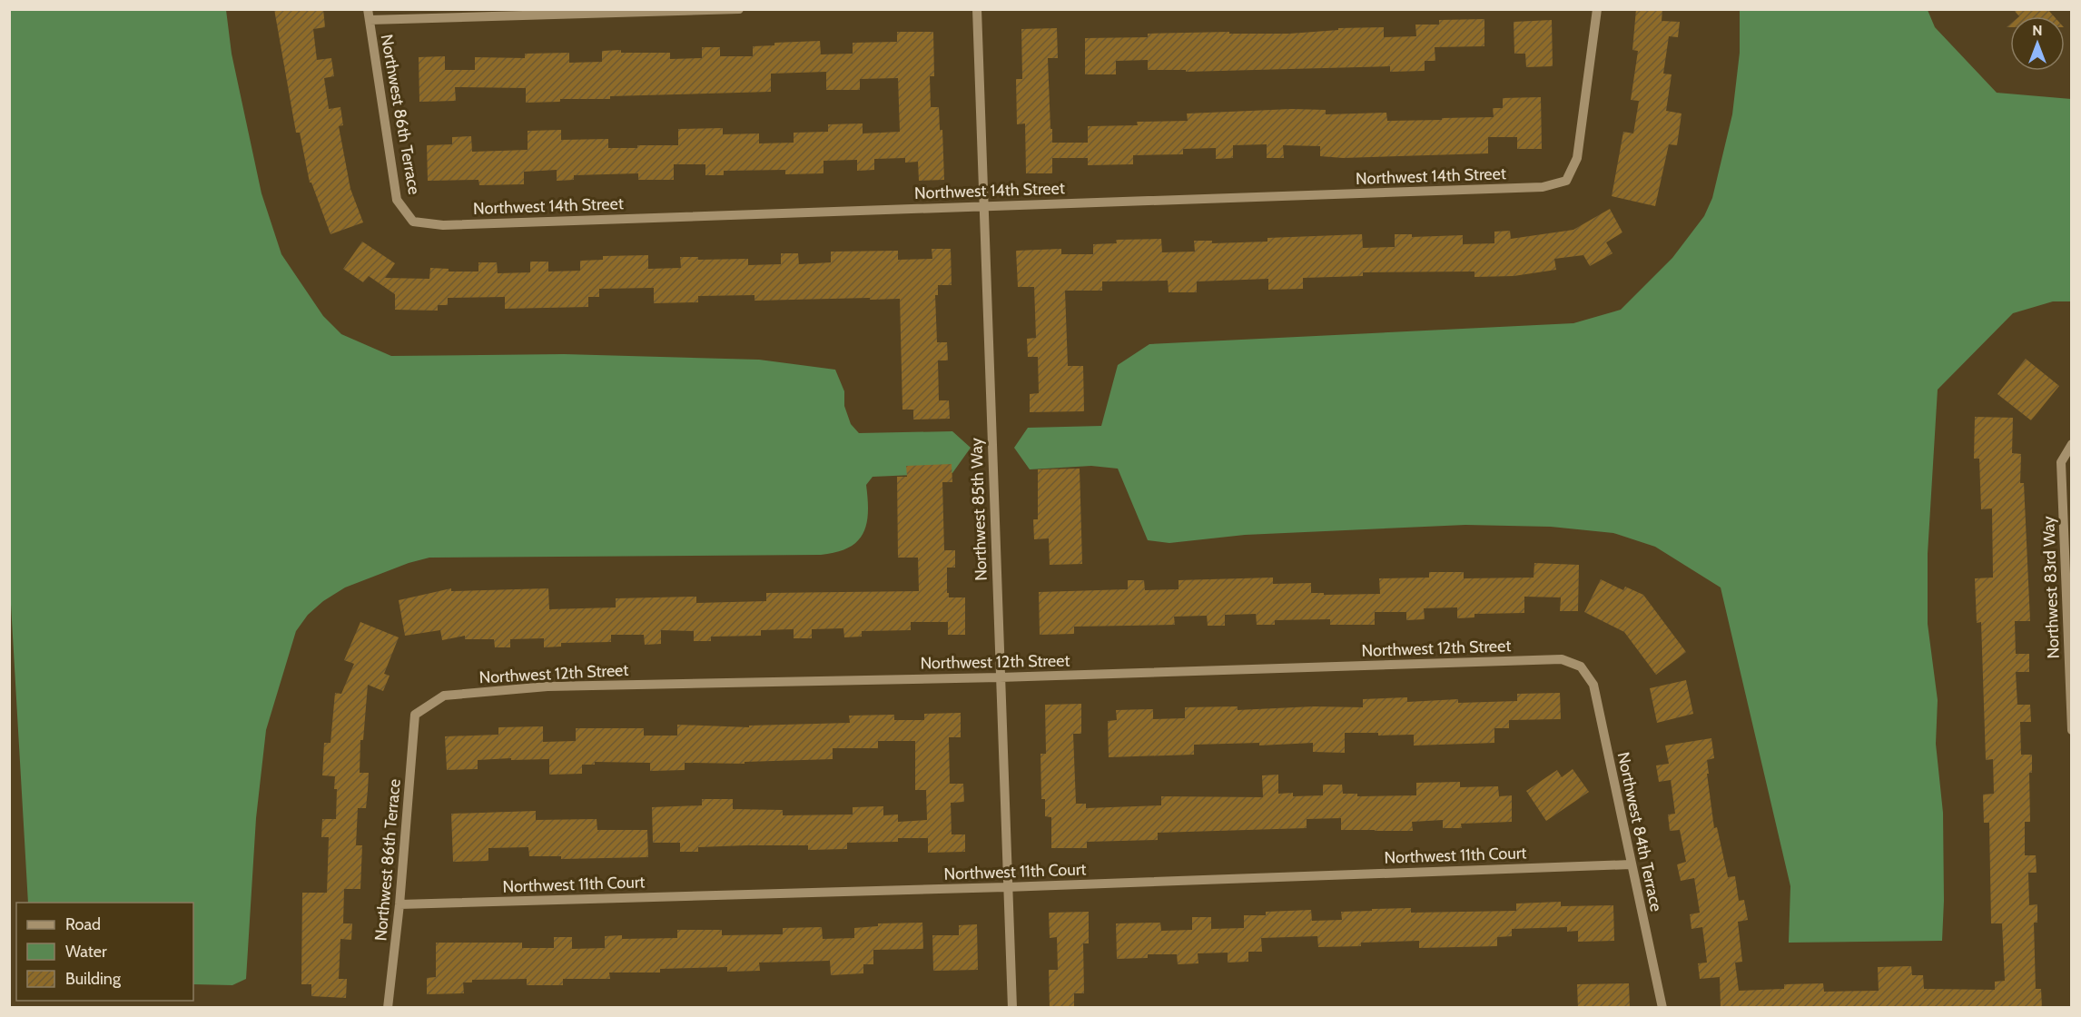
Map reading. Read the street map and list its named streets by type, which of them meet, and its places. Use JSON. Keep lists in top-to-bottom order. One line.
{"streets":{"street":["Northwest 86th Terrace","Northwest 14th Street","Northwest 85th Way","Northwest 83rd Way","Northwest 12th Street","Northwest 84th Terrace","Northwest 11th Court"]},"crossings":[["Northwest 86th Terrace","Northwest 14th Street"],["Northwest 86th Terrace","Northwest 12th Street"],["Northwest 86th Terrace","Northwest 11th Court"],["Northwest 14th Street","Northwest 85th Way"],["Northwest 85th Way","Northwest 12th Street"],["Northwest 85th Way","Northwest 11th Court"],["Northwest 12th Street","Northwest 84th Terrace"],["Northwest 84th Terrace","Northwest 11th Court"]],"legend":["Road","Water","Building"],"north":"top"}
